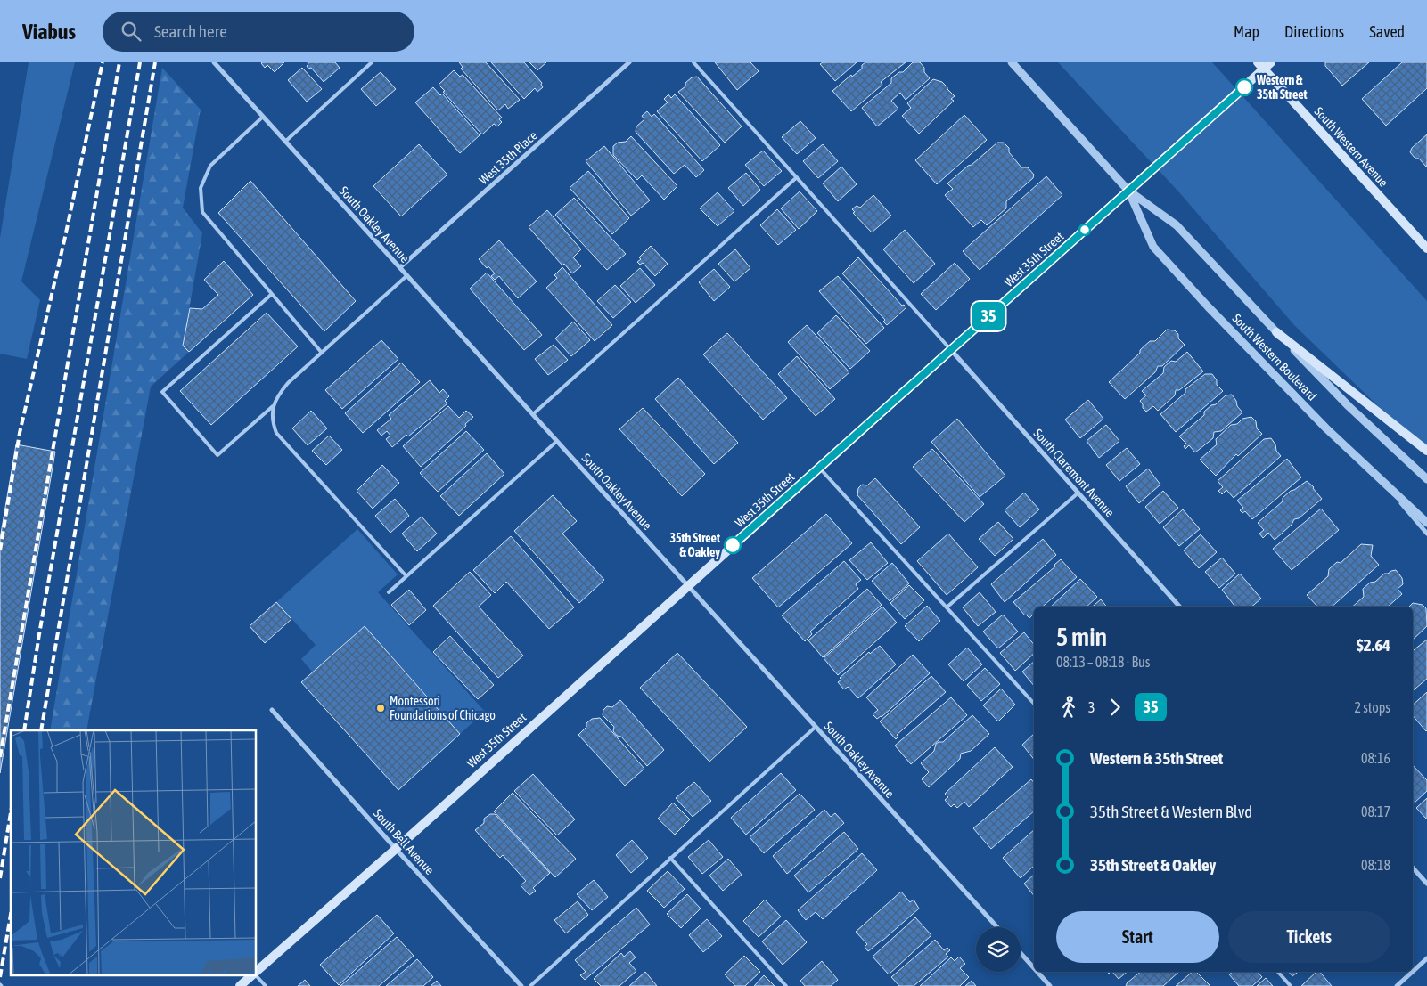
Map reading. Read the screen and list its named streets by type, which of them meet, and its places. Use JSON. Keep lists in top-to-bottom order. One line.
{"streets":{"main road":["South Western Avenue","West 35th Street"],"street":["West 35th Place","South Oakley Avenue","South Western Boulevard","South Claremont Avenue","South Bell Avenue"]},"crossings":[["South Western Avenue","West 35th Street"],["West 35th Place","South Oakley Avenue"],["South Oakley Avenue","West 35th Street"],["West 35th Street","South Western Boulevard"],["West 35th Street","South Claremont Avenue"],["West 35th Street","South Bell Avenue"]],"places":["Western & 35th Street","35th Street & Oakley","Montessori Foundations of Chicago"],"lines":["bus line 35"],"page":{"header":"Viabus","search":"Search here","nav":["Map","Directions","Saved"],"on_map":"35","heading":["5 min","08:13 – 08:18 · Bus","$2.64"],"legs":["3","35","2 stops"],"list":[{"name":"Western & 35th Street","value":"08:16"},{"name":"35th Street & Western Blvd","value":"08:17"},{"name":"35th Street & Oakley","value":"08:18"}],"buttons":["Start","Tickets"]}}
